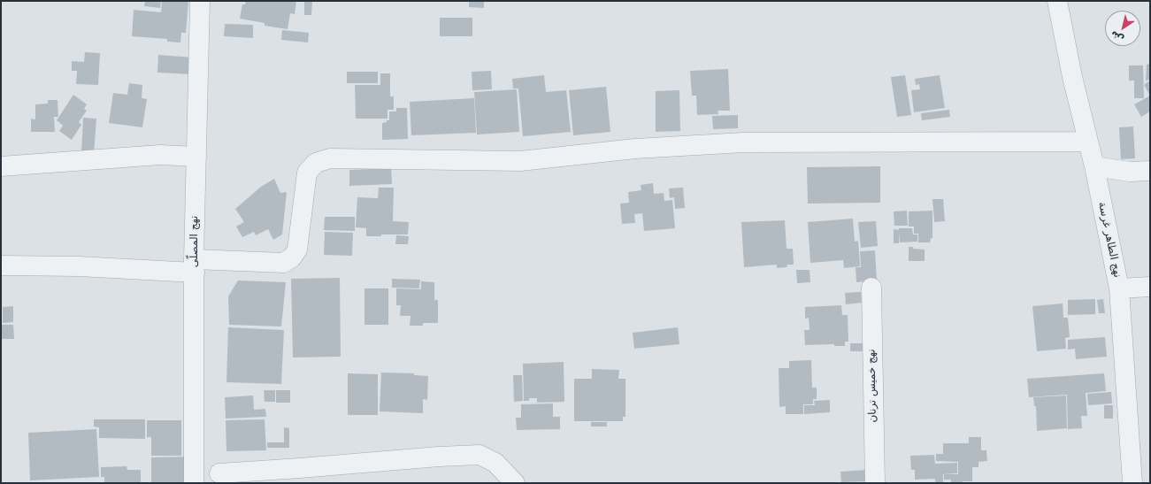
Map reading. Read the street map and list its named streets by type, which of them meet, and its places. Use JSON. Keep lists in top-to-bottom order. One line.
{"streets":{"street":["نهج الطاهر غرسة","نهج المصلّى","نهج خميس ترنان"]},"north":"bottom left"}
